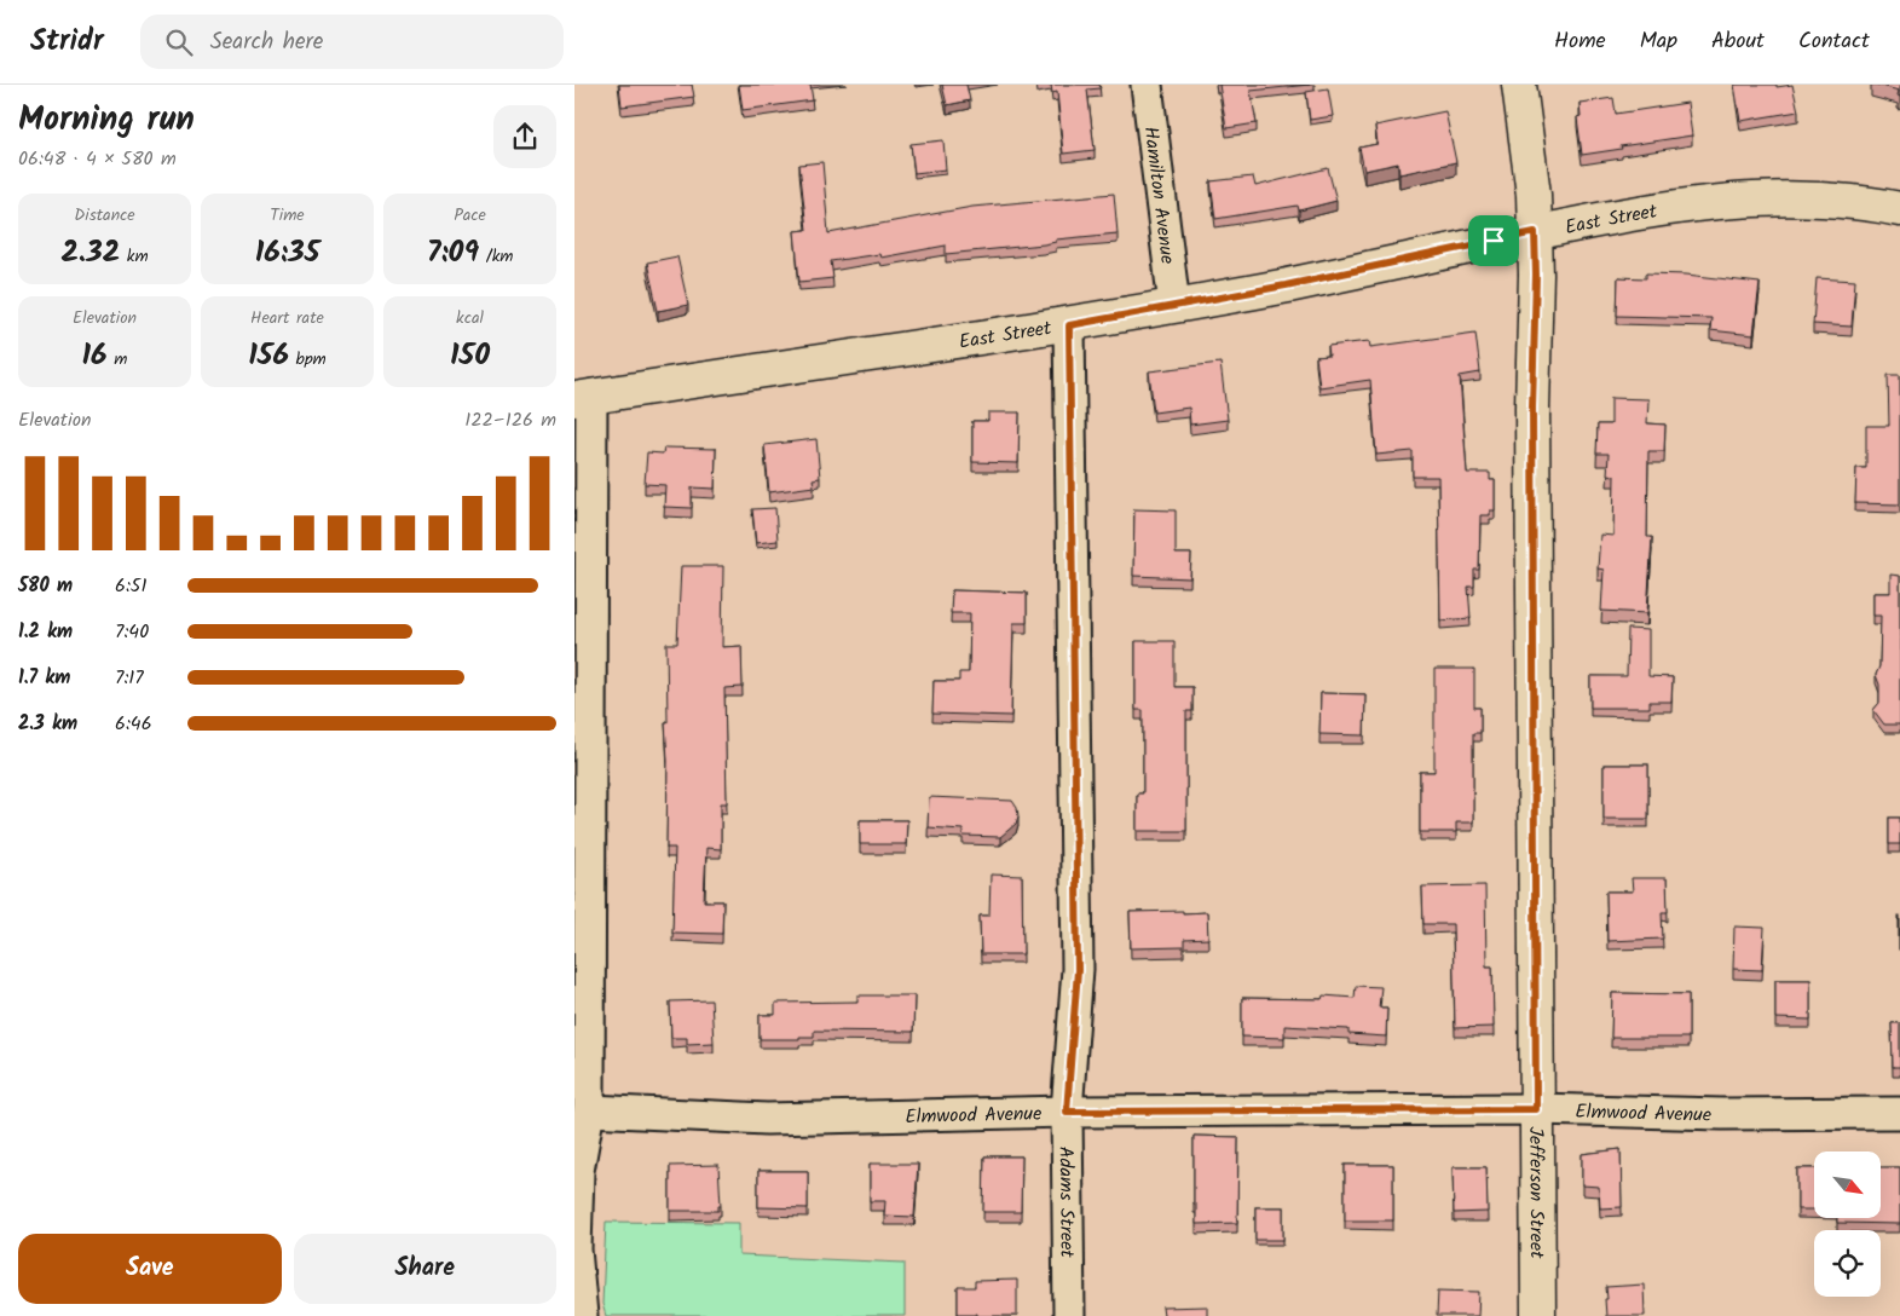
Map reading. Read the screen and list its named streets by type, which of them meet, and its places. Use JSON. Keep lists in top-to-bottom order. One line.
{"streets":{"main road":["East Street","Jefferson Street"],"street":["Hamilton Avenue","Elmwood Avenue","Adams Street"]},"crossings":[["Hamilton Avenue","East Street"],["East Street","Jefferson Street"],["East Street","Adams Street"],["Elmwood Avenue","Jefferson Street"],["Elmwood Avenue","Adams Street"]],"north":"bottom right","page":{"header":"Stridr","search":"Search here","nav":["Home","Map","About","Contact"],"heading":["Morning run","06:48 · 4 × 580 m"],"stats":[["Distance","2.32 km"],["Time","16:35"],["Pace","7:09 /km"],["Elevation","16 m"],["Heart rate","156 bpm"],["kcal","150"]],"chart":["Elevation","122–126 m"],"list":[{"name":"580 m","note":"6:51"},{"name":"1.2 km","note":"7:40"},{"name":"1.7 km","note":"7:17"},{"name":"2.3 km","note":"6:46"}],"buttons":["Save","Share"]}}
